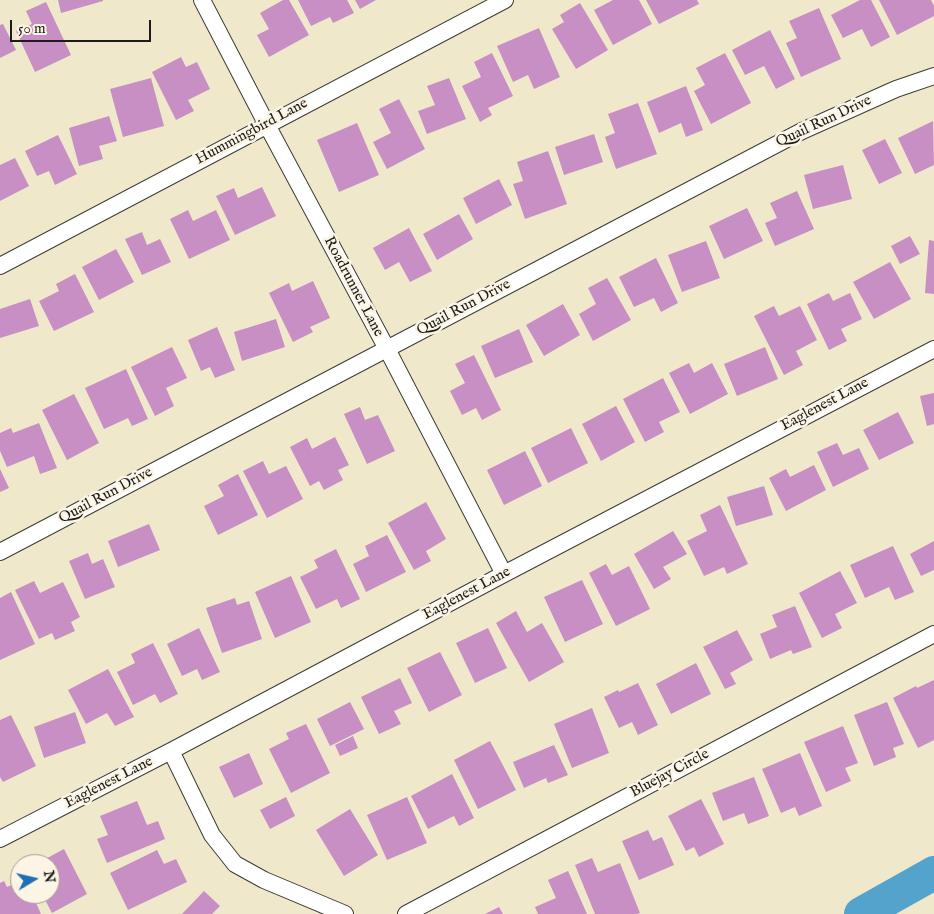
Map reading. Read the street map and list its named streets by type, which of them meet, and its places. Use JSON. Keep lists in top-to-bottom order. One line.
{"streets":{"street":["Quail Run Drive","Hummingbird Lane","Roadrunner Lane","Eaglenest Lane","Bluejay Circle"]},"crossings":[["Quail Run Drive","Roadrunner Lane"],["Hummingbird Lane","Roadrunner Lane"],["Roadrunner Lane","Eaglenest Lane"]],"scale_bar":"50 m","north":"right"}
